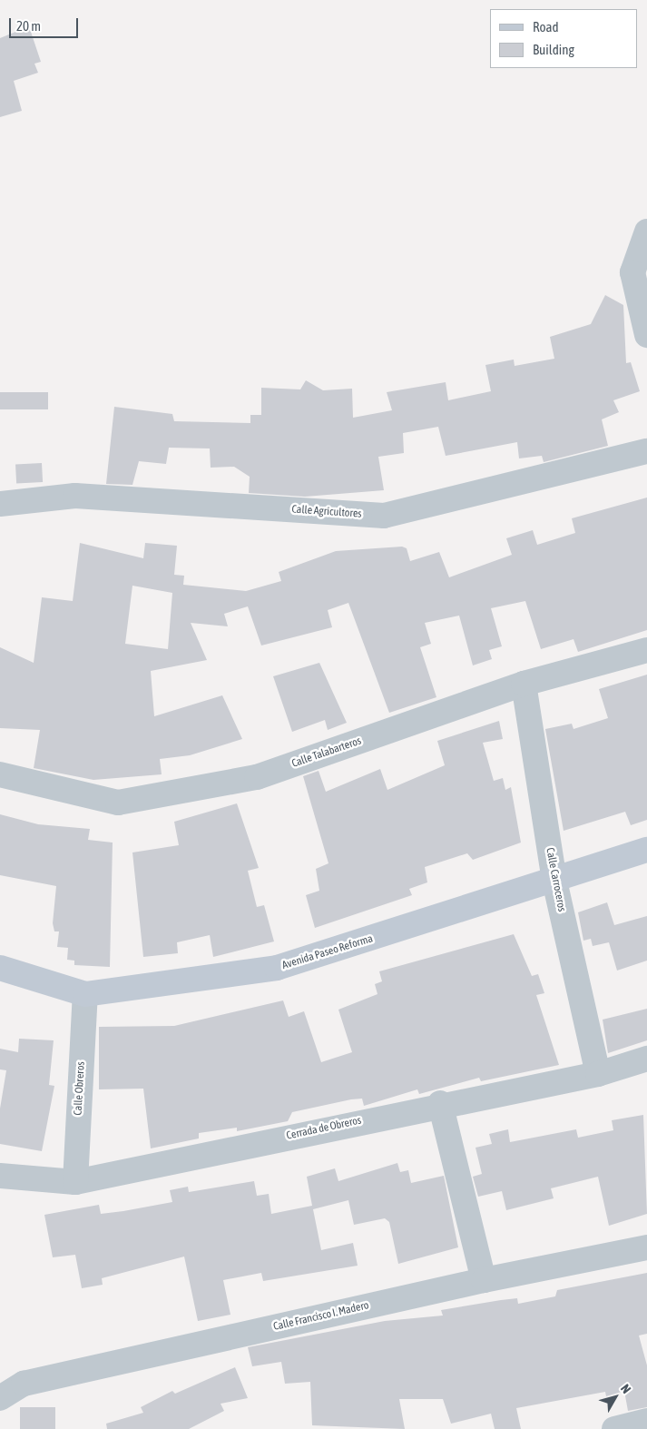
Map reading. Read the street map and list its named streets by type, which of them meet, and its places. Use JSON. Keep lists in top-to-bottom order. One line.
{"streets":{"main road":["Avenida Paseo Reforma"],"street":["Calle Agricultores","Calle Talabarteros","Calle Carroceros","Calle Obreros","Cerrada de Obreros","Calle Francisco I. Madero"]},"crossings":[["Calle Talabarteros","Calle Carroceros"],["Calle Carroceros","Avenida Paseo Reforma"],["Calle Carroceros","Cerrada de Obreros"],["Avenida Paseo Reforma","Calle Obreros"],["Calle Obreros","Cerrada de Obreros"]],"legend":["Road","Building"],"scale_bar":"20 m","north":"top right"}
